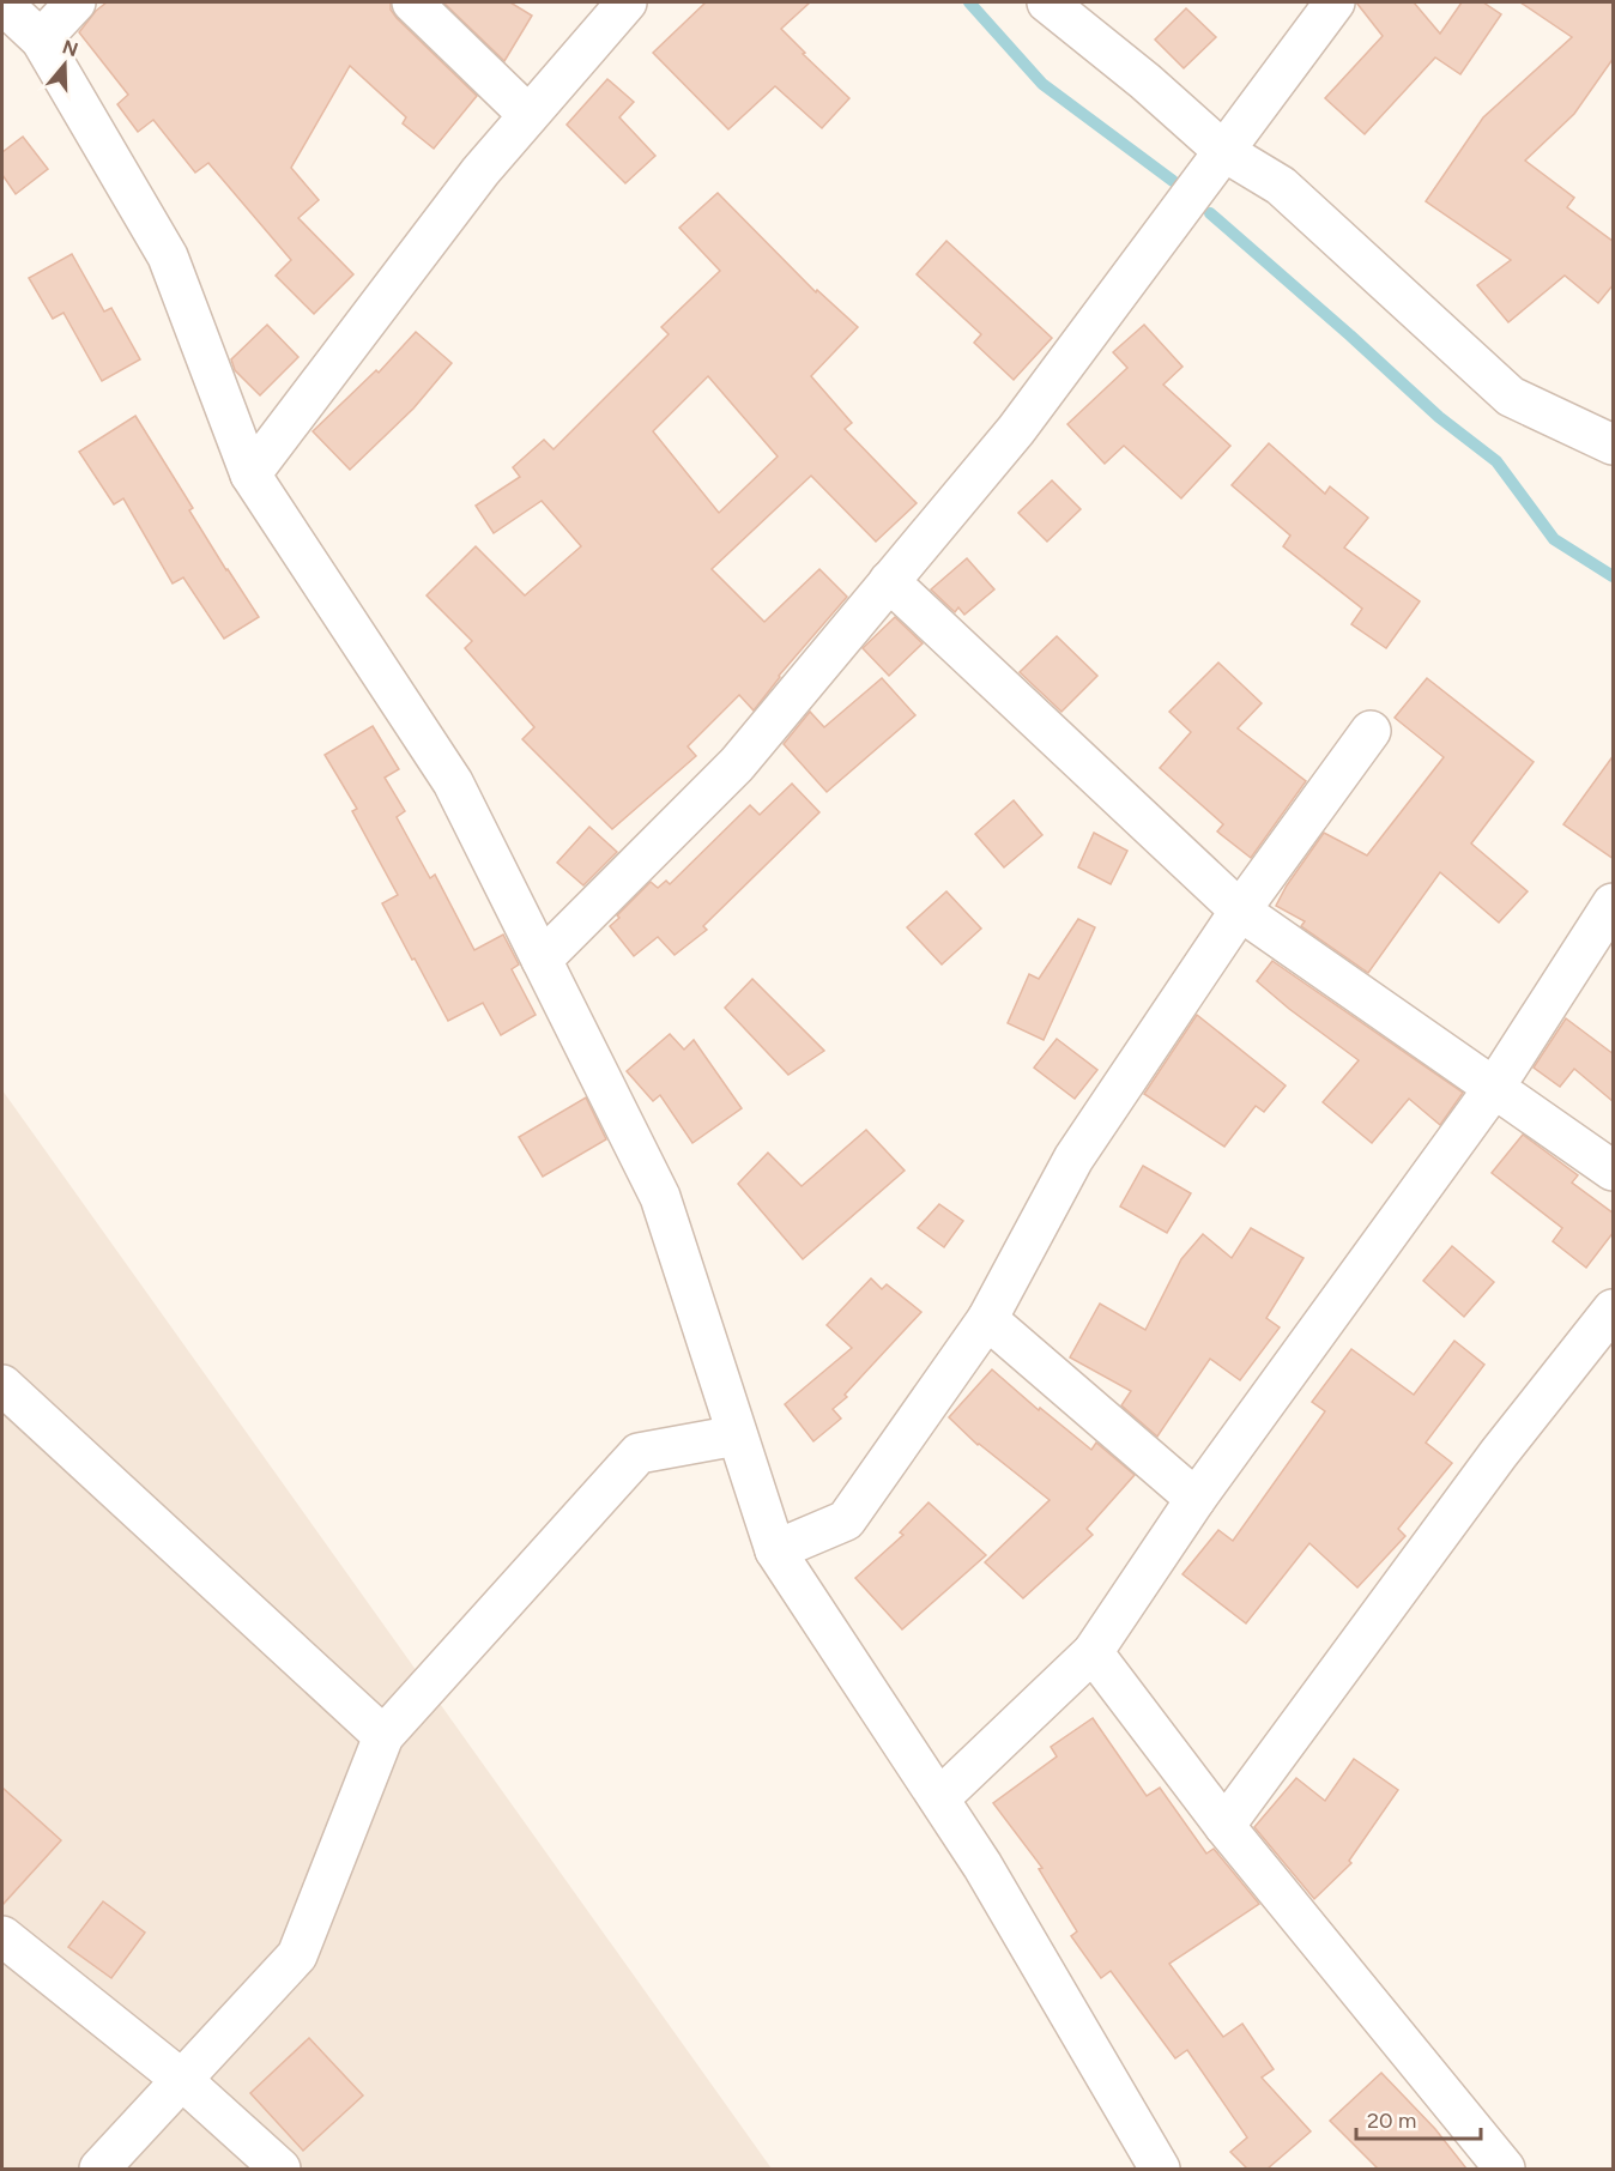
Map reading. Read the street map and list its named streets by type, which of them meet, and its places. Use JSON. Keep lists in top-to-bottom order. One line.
{"scale_bar":"20 m","north":"top"}
